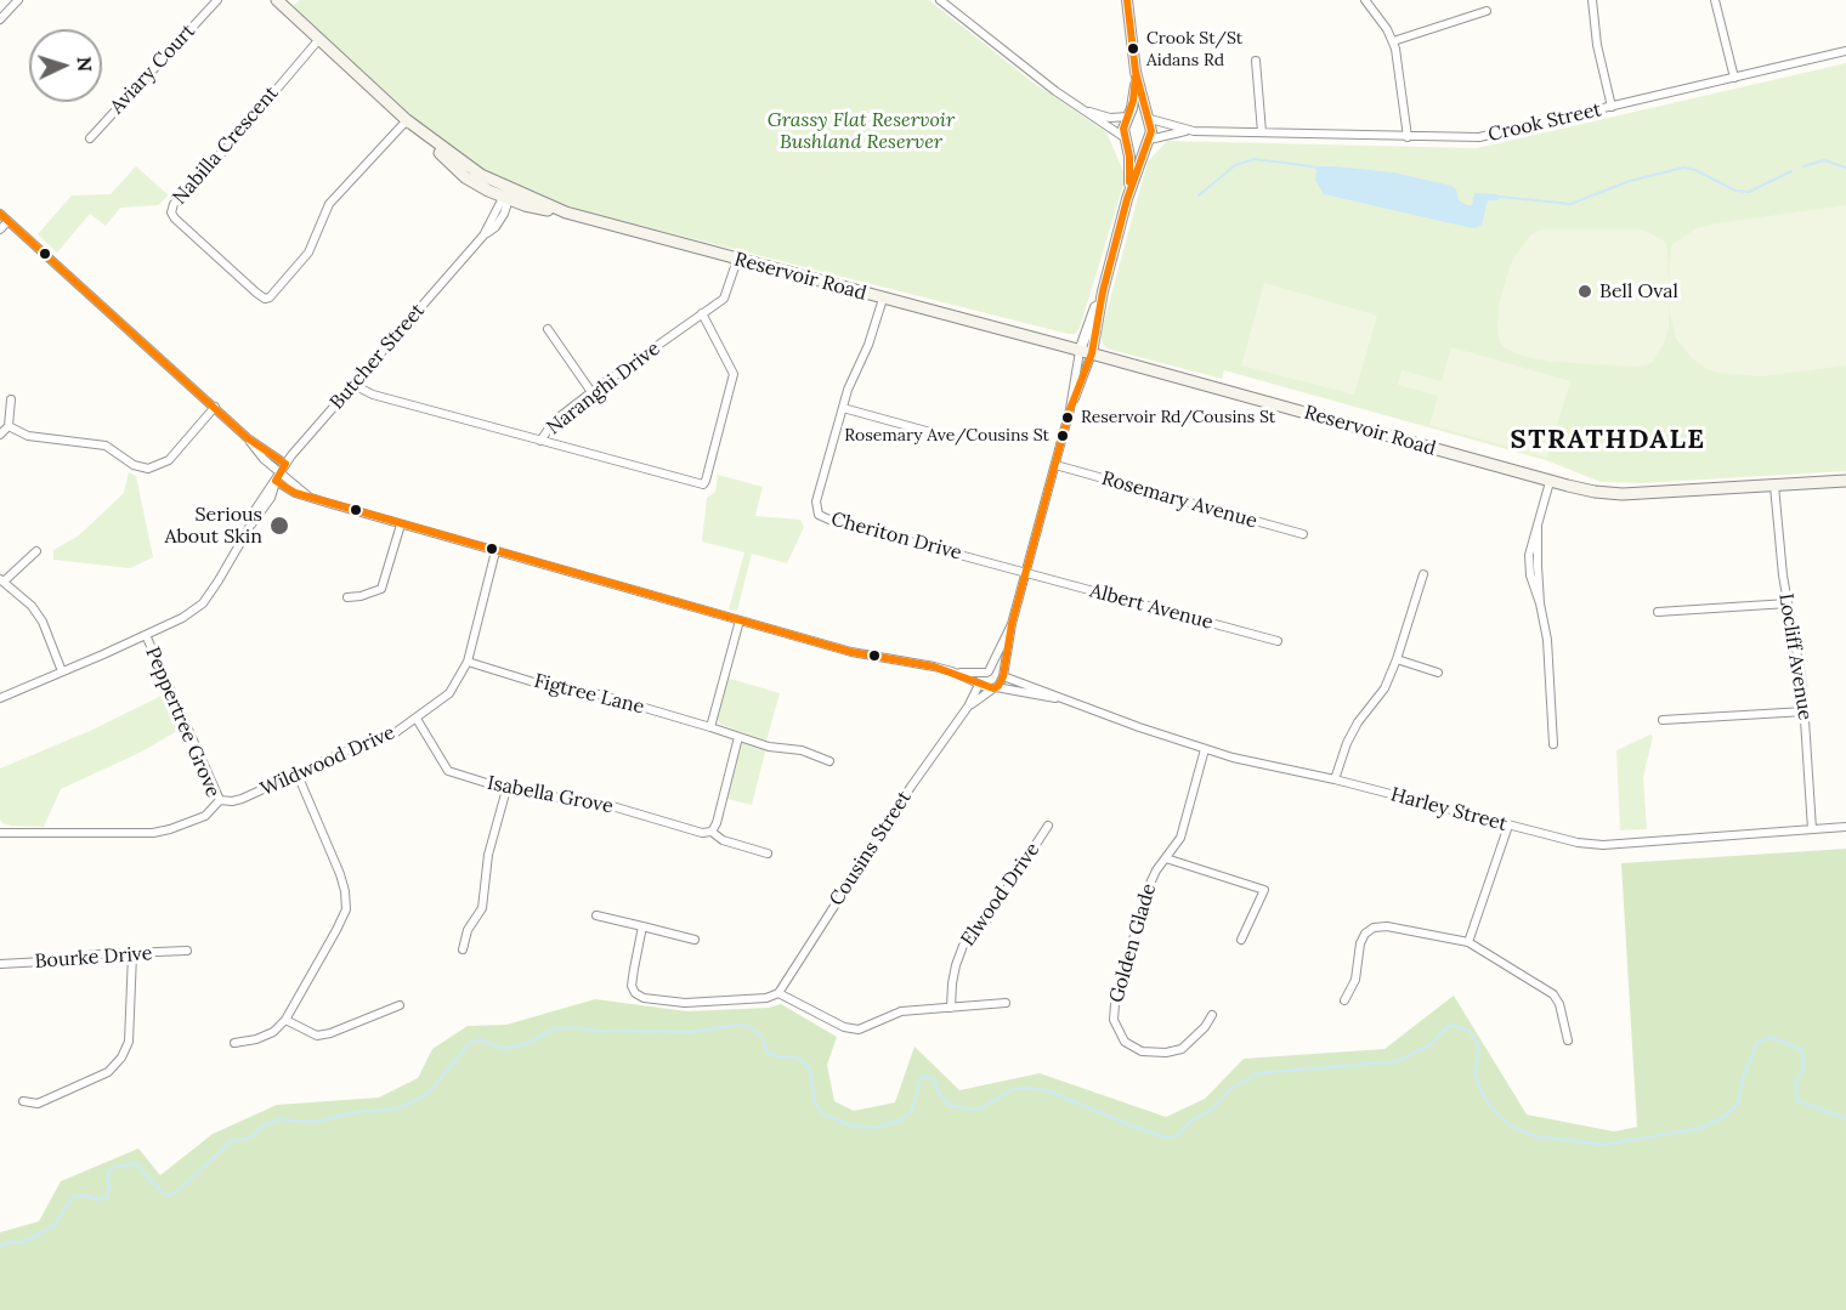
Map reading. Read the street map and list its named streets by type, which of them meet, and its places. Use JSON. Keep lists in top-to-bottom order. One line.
{"streets":{"main road":["Reservoir Road"],"street":["Aviary Court","Crook Street","Nabilla Crescent","Butcher Street","Naranghi Drive","Rosemary Avenue","Cheriton Drive","Albert Avenue","Locliff Avenue","Figtree Lane","Peppertree Grove","Wildwood Drive","Isabella Grove","Harley Street","Cousins Street","Elwood Drive","Golden Glade","Bourke Drive"]},"crossings":[["Nabilla Crescent","Reservoir Road"],["Reservoir Road","Butcher Street"],["Reservoir Road","Naranghi Drive"],["Reservoir Road","Cheriton Drive"],["Reservoir Road","Locliff Avenue"],["Butcher Street","Naranghi Drive"],["Butcher Street","Peppertree Grove"],["Cheriton Drive","Albert Avenue"],["Locliff Avenue","Harley Street"],["Figtree Lane","Wildwood Drive"],["Peppertree Grove","Wildwood Drive"],["Wildwood Drive","Isabella Grove"],["Harley Street","Cousins Street"],["Harley Street","Golden Glade"]],"districts":["STRATHDALE"],"parks":["Grassy Flat Reservoir Bushland Reserver"],"places":["Crook St/St Aidans Rd","Bell Oval","Reservoir Rd/Cousins St","Rosemary Ave/Cousins St","Serious About Skin"],"north":"right"}
